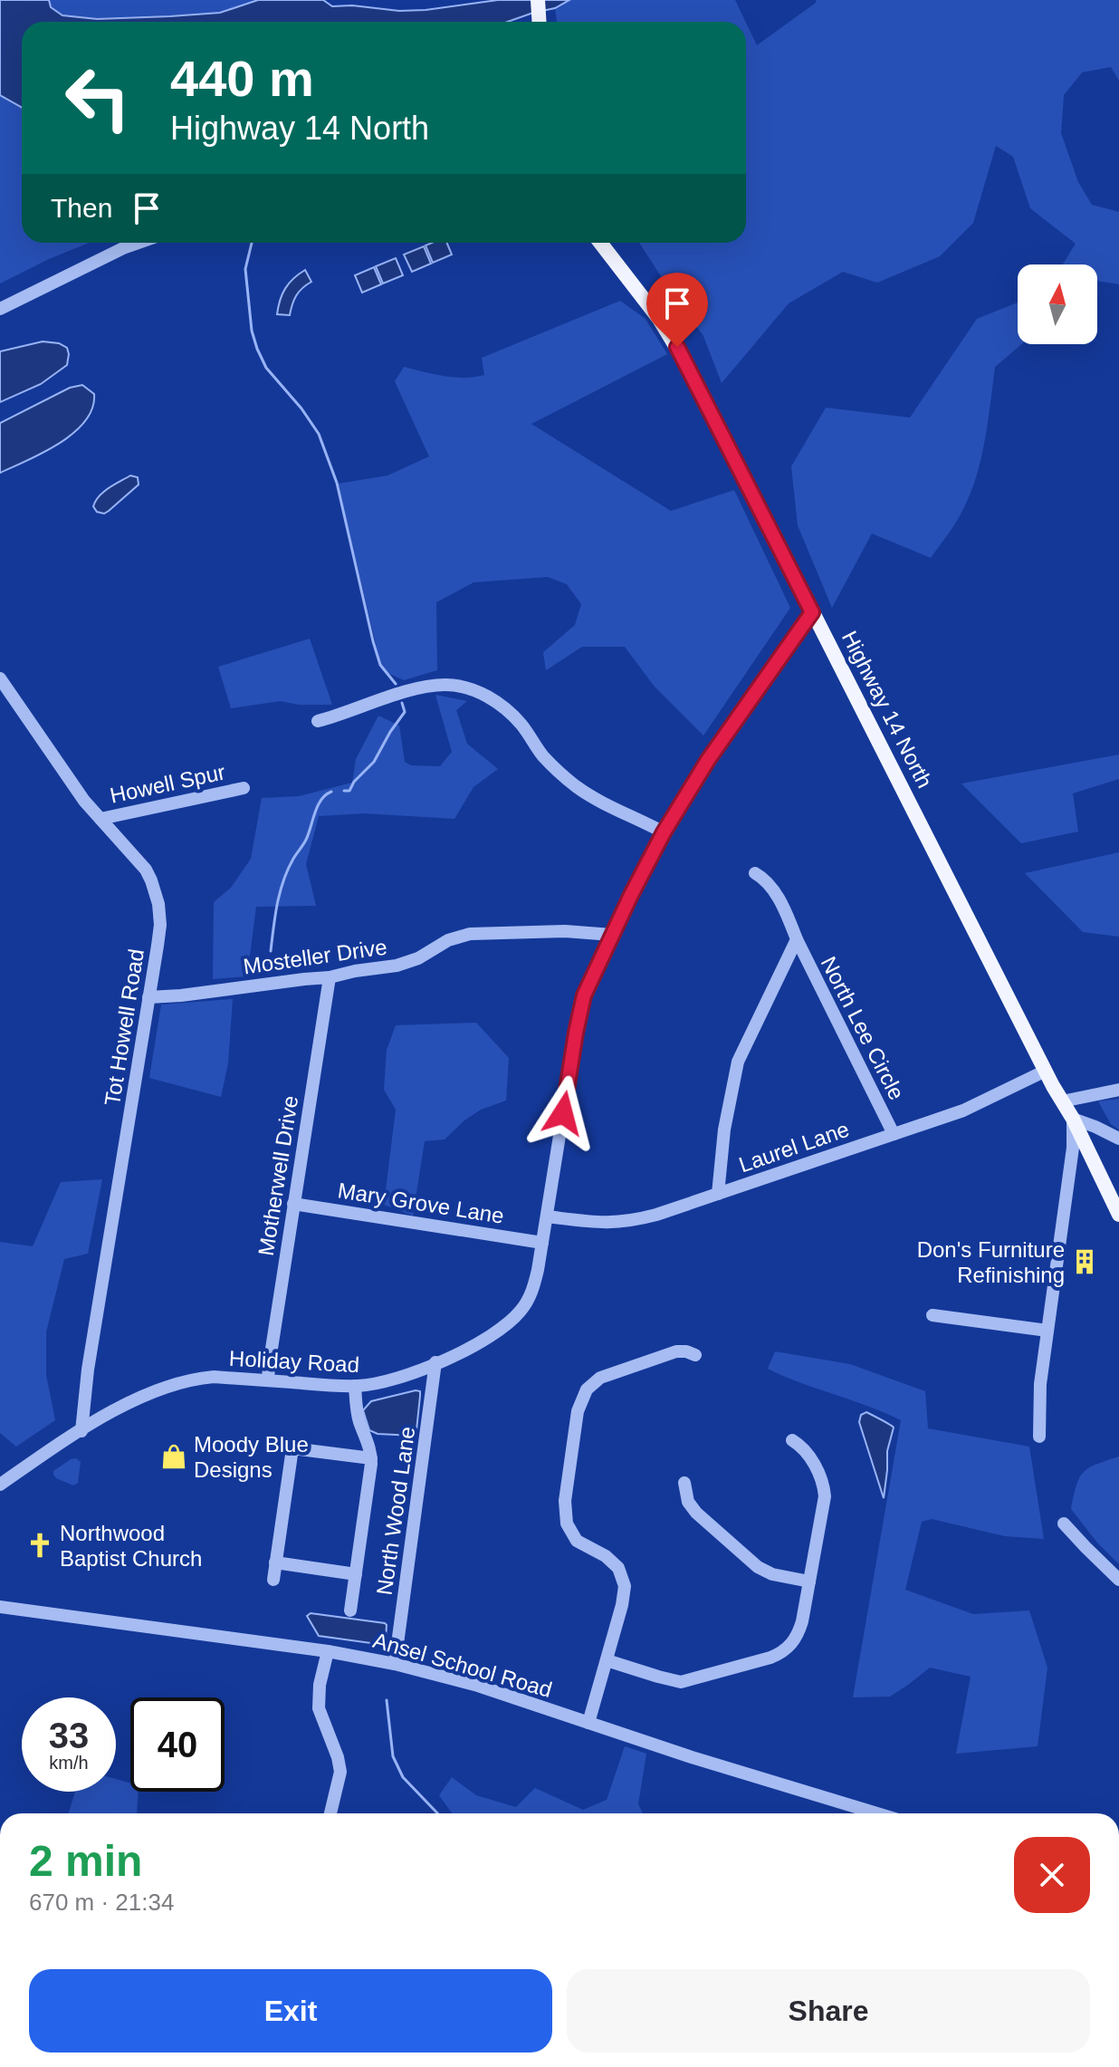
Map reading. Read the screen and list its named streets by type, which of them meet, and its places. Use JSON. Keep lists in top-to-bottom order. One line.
{"streets":{"main road":["Highway 14 North"],"street":["Howell Spur","Mosteller Drive","Tot Howell Road","North Lee Circle","Laurel Lane","Motherwell Drive","Mary Grove Lane","Holiday Road","North Wood Lane","Ansel School Road"]},"crossings":[["Highway 14 North","Laurel Lane"],["Highway 14 North","Holiday Road"],["Howell Spur","Tot Howell Road"],["Mosteller Drive","Tot Howell Road"],["Mosteller Drive","Motherwell Drive"],["Mosteller Drive","Holiday Road"],["Tot Howell Road","Holiday Road"],["North Lee Circle","Laurel Lane"],["Laurel Lane","Holiday Road"],["Motherwell Drive","Mary Grove Lane"],["Motherwell Drive","Holiday Road"],["Mary Grove Lane","Holiday Road"],["Holiday Road","North Wood Lane"],["North Wood Lane","Ansel School Road"]],"places":{"building":["Don's Furniture Refinishing"],"shop":["Moody Blue Designs"],"church":["Northwood Baptist Church"]},"north":"top","page":{"turn":["440 m","Highway 14 North"],"then":"Then","speed":"33 km/h","limit":"40","heading":["2 min","670 m · 21:34"],"buttons":["Exit","Share"]}}
